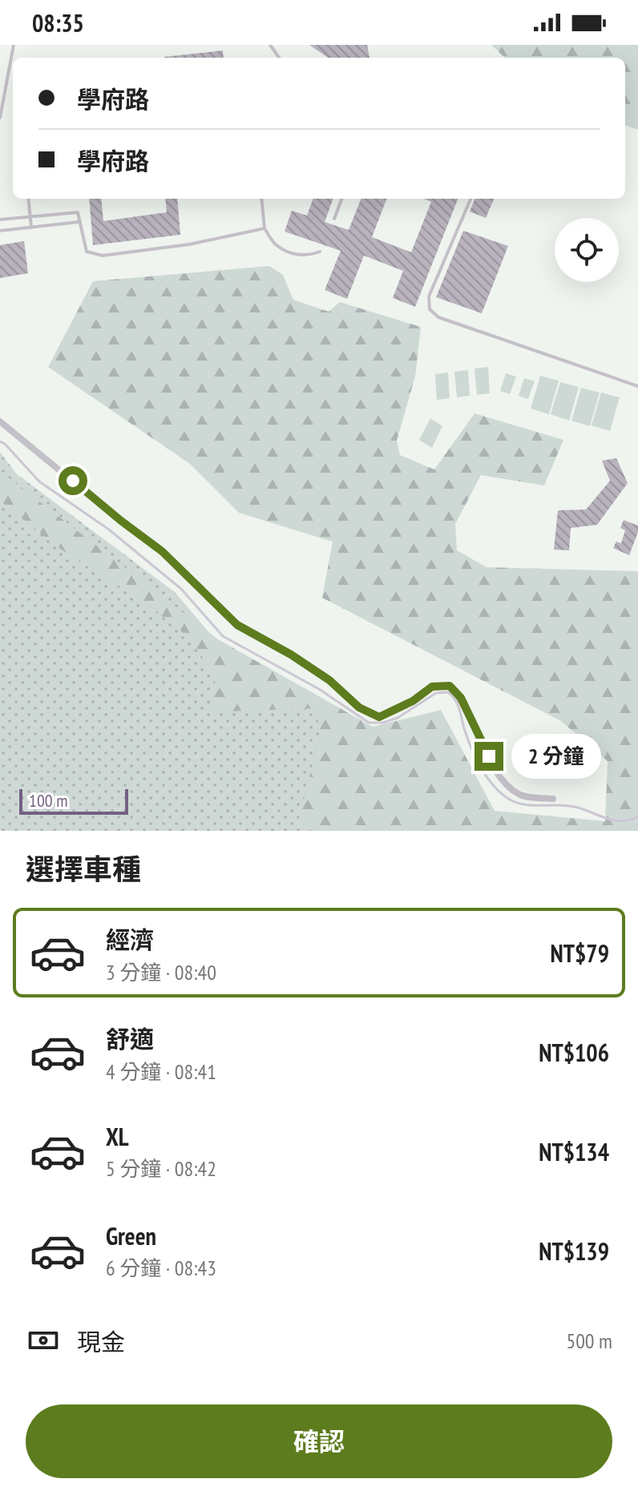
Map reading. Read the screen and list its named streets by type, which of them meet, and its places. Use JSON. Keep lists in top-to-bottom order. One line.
{"scale_bar":"100 m","page":{"status":"08:35","banner":["學府路","學府路"],"bubble":"2 分鐘","scale":"100 m","heading":"選擇車種","list":[{"name":"經濟","note":"3 分鐘 · 08:40","value":"NT$79"},{"name":"舒適","note":"4 分鐘 · 08:41","value":"NT$106"},{"name":"XL","note":"5 分鐘 · 08:42","value":"NT$134"},{"name":"Green","note":"6 分鐘 · 08:43","value":"NT$139"}],"pay":["現金","500 m"],"buttons":"確認"}}
